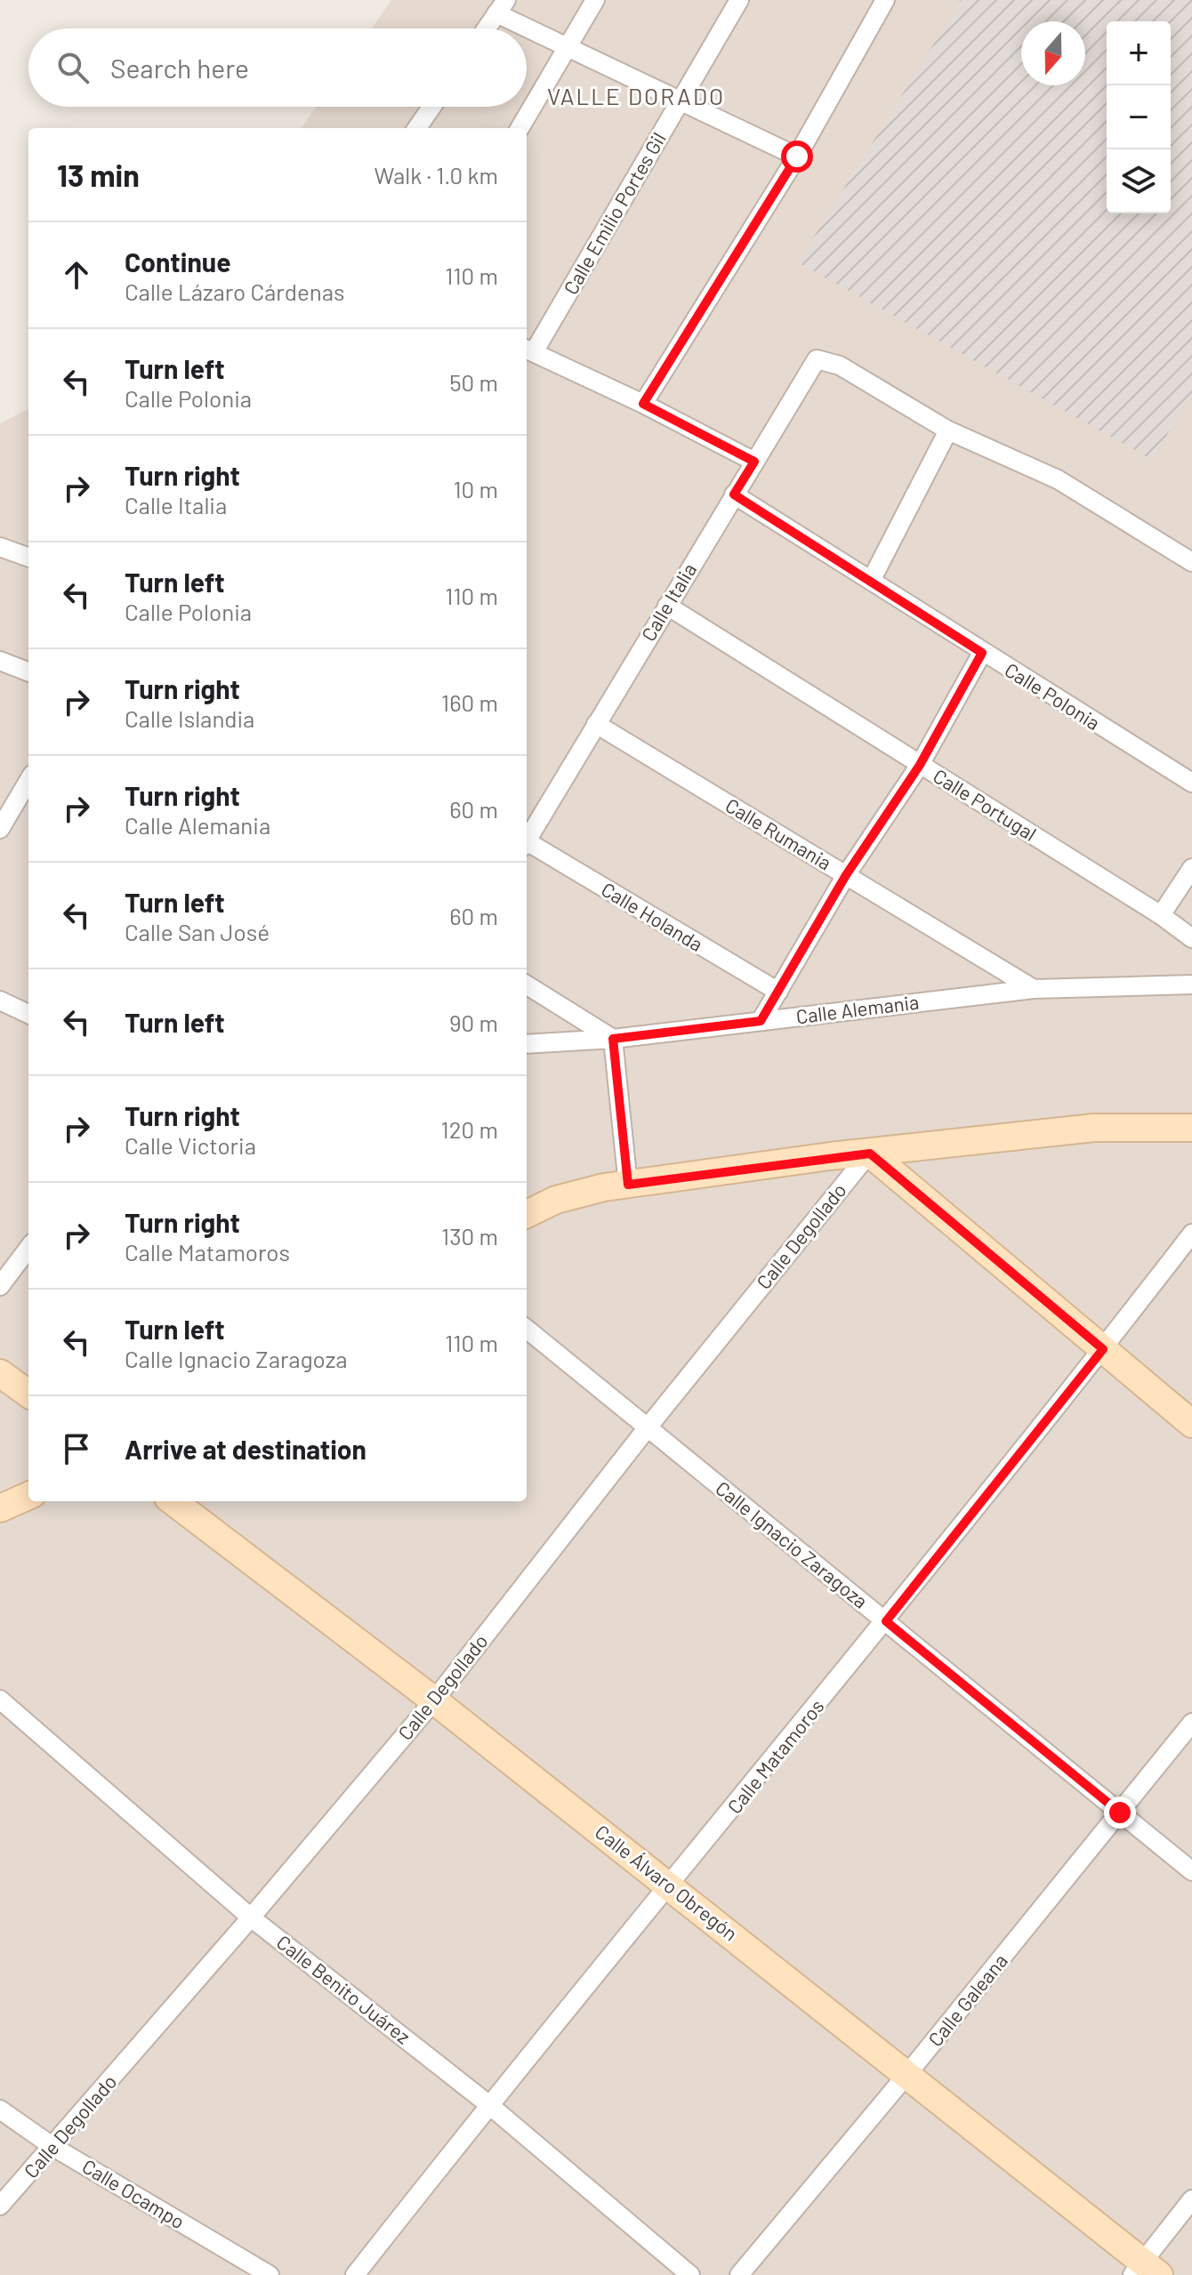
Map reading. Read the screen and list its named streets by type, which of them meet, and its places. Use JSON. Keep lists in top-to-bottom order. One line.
{"streets":{"street":["Calle Emilio Portes Gil","Calle Italia","Calle Polonia","Calle Portugal","Calle Rumania","Calle Holanda","Calle Alemania","Calle Degollado","Calle Ignacio Zaragoza","Calle Matamoros","Calle Álvaro Obregón","Calle Benito Juárez","Calle Galeana","Calle Ocampo"]},"crossings":[["Calle Italia","Calle Polonia"],["Calle Italia","Calle Portugal"],["Calle Italia","Calle Rumania"],["Calle Rumania","Calle Alemania"],["Calle Degollado","Calle Ignacio Zaragoza"],["Calle Degollado","Calle Álvaro Obregón"],["Calle Degollado","Calle Benito Juárez"],["Calle Degollado","Calle Ocampo"],["Calle Ignacio Zaragoza","Calle Matamoros"],["Calle Ignacio Zaragoza","Calle Galeana"],["Calle Matamoros","Calle Álvaro Obregón"],["Calle Matamoros","Calle Benito Juárez"],["Calle Álvaro Obregón","Calle Galeana"]],"districts":["VALLE DORADO"],"north":"bottom","page":{"map_buttons":["+","−"],"search":"Search here","heading":["13 min","Walk · 1.0 km"],"list":[["Continue","Calle Lázaro Cárdenas","110 m"],["Turn left","Calle Polonia","50 m"],["Turn right","Calle Italia","10 m"],["Turn left","Calle Polonia","110 m"],["Turn right","Calle Islandia","160 m"],["Turn right","Calle Alemania","60 m"],["Turn left","Calle San José","60 m"],["Turn left","90 m"],["Turn right","Calle Victoria","120 m"],["Turn right","Calle Matamoros","130 m"],["Turn left","Calle Ignacio Zaragoza","110 m"],"Arrive at destination"]}}
